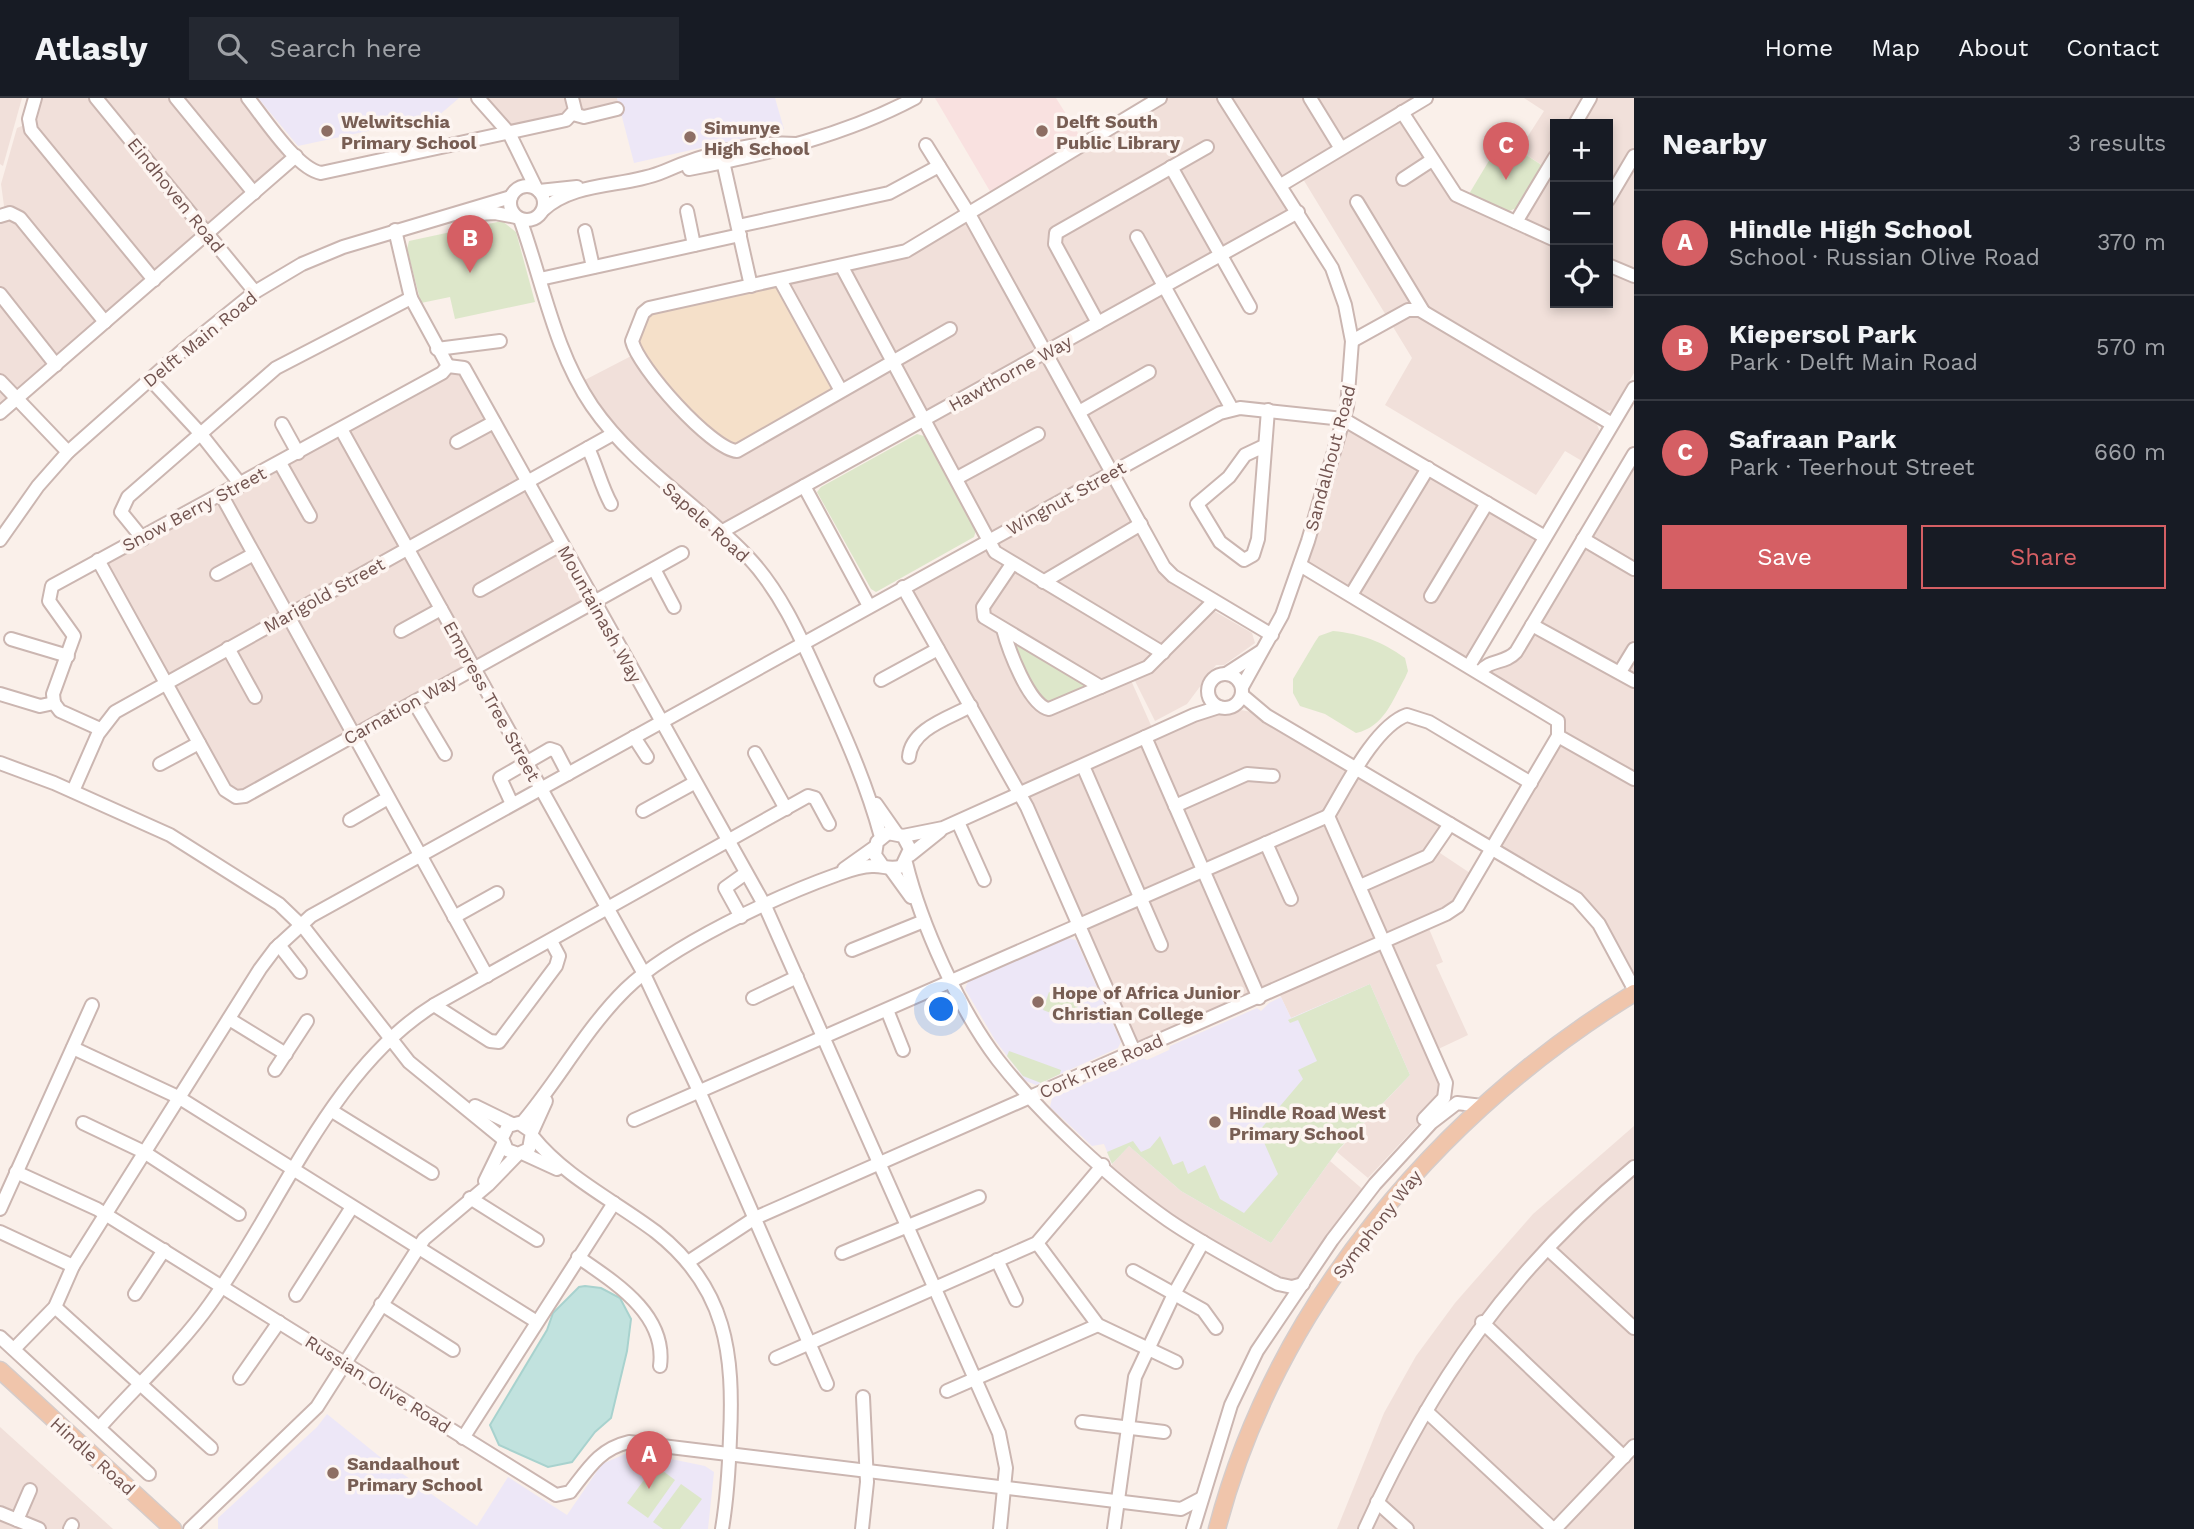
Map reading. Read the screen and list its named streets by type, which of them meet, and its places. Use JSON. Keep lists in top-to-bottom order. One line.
{"streets":{"main road":["Symphony Way","Hindle Road"],"street":["Eindhoven Road","Delft Main Road","Hawthorne Way","Sandalhout Road","Wingnut Street","Snow Berry Street","Sapele Road","Marigold Street","Mountainash Way","Empress Tree Street","Carnation Way","Cork Tree Road","Russian Olive Road"]},"crossings":[["Eindhoven Road","Delft Main Road"],["Delft Main Road","Sapele Road"],["Hawthorne Way","Sandalhout Road"],["Hawthorne Way","Sapele Road"],["Sandalhout Road","Wingnut Street"],["Wingnut Street","Sapele Road"],["Wingnut Street","Mountainash Way"],["Wingnut Street","Empress Tree Street"],["Wingnut Street","Russian Olive Road"],["Snow Berry Street","Empress Tree Street"],["Snow Berry Street","Carnation Way"],["Sapele Road","Marigold Street"],["Marigold Street","Mountainash Way"],["Marigold Street","Empress Tree Street"],["Marigold Street","Carnation Way"],["Mountainash Way","Carnation Way"],["Mountainash Way","Cork Tree Road"],["Empress Tree Street","Carnation Way"],["Empress Tree Street","Cork Tree Road"]],"places":["Welwitschia Primary School","Delft South Public Library","Simunye High School","Hope of Africa Junior Christian College","Hindle Road West Primary School","Sandaalhout Primary School"],"page":{"header":"Atlasly","search":"Search here","nav":["Home","Map","About","Contact"],"heading":["Nearby","3 results"],"map_buttons":["+","−"],"pins":["C","B","A"],"list":[{"mark":"A","name":"Hindle High School","note":"School · Russian Olive Road","value":"370 m"},{"mark":"B","name":"Kiepersol Park","note":"Park · Delft Main Road","value":"570 m"},{"mark":"C","name":"Safraan Park","note":"Park · Teerhout Street","value":"660 m"}],"buttons":["Save","Share"]}}
